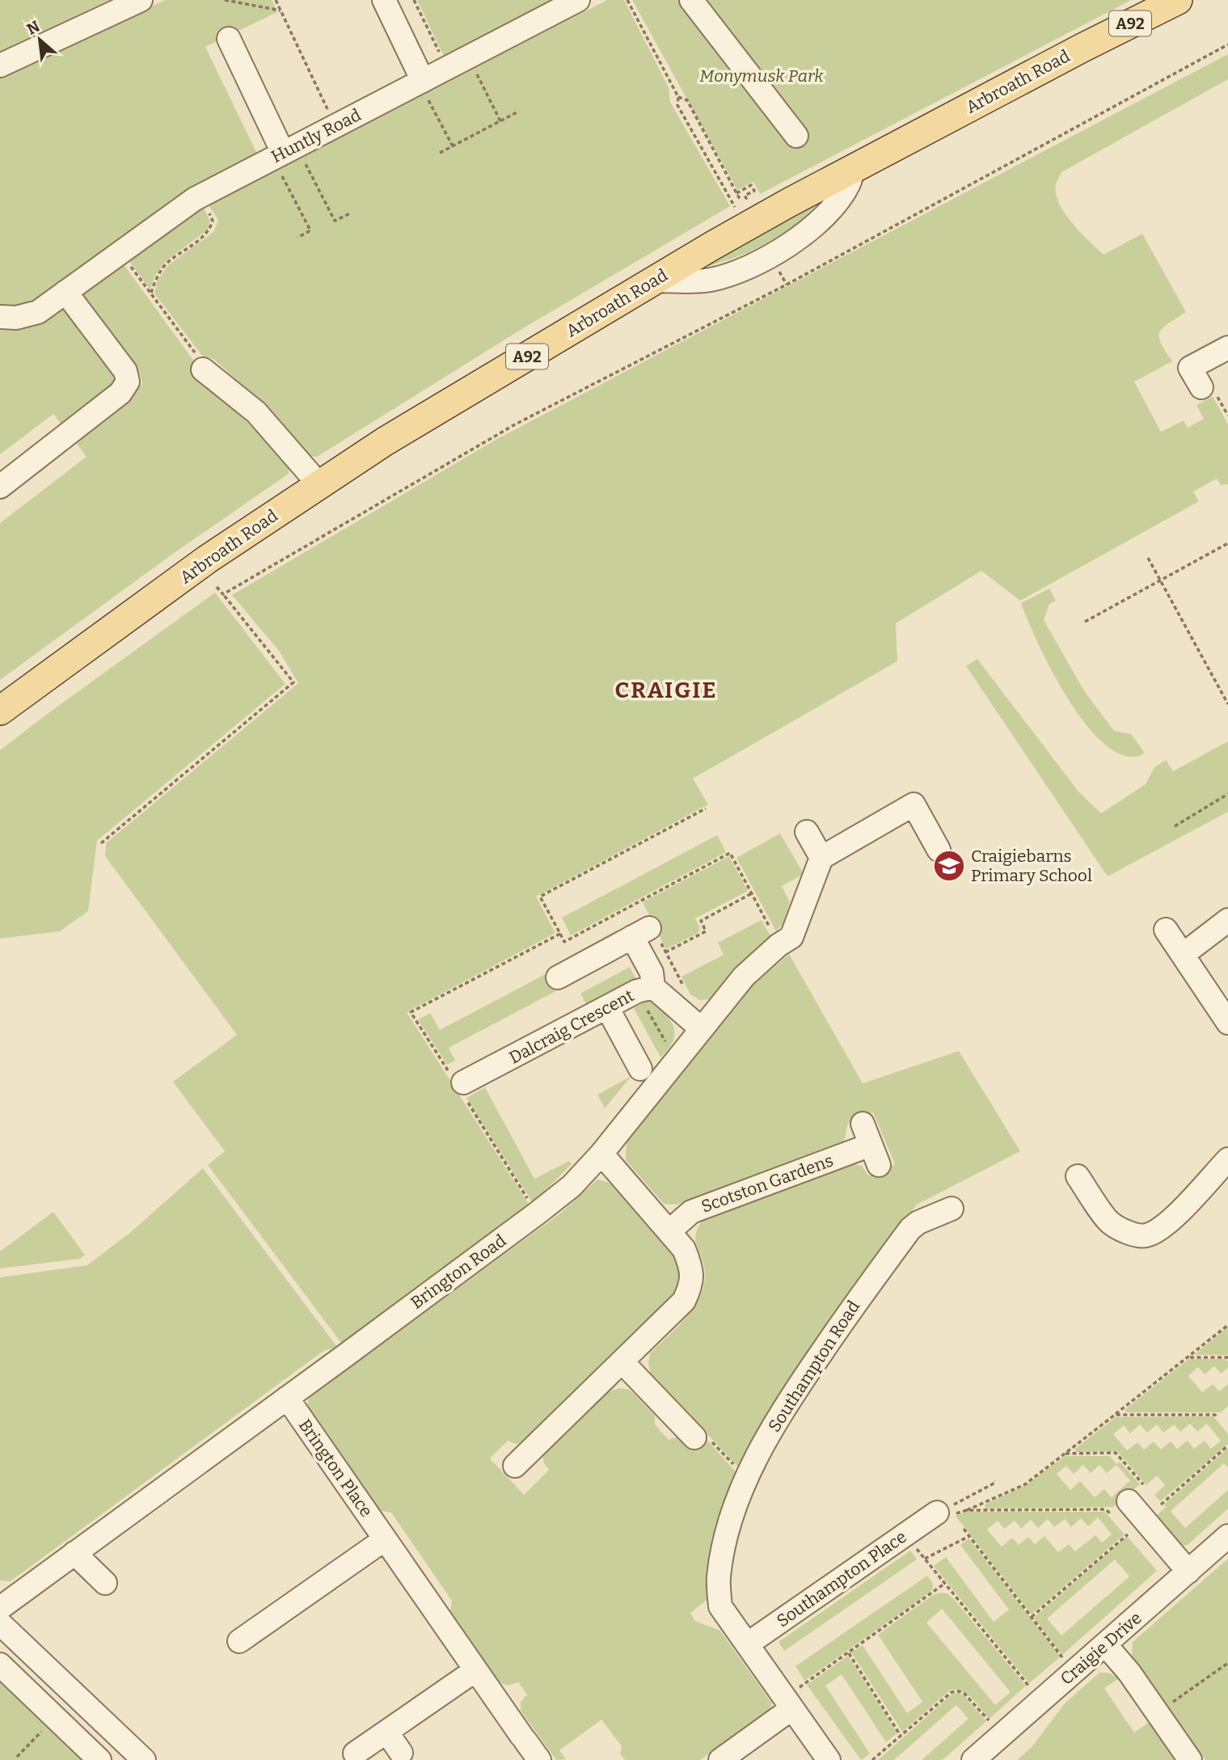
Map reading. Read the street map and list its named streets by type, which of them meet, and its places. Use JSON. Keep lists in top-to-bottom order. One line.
{"streets":{"main road":["A92","Arbroath Road"],"street":["Huntly Road","Dalcraig Crescent","Scotston Gardens","Brington Road","Southampton Road","Brington Place","Southampton Place","Craigie Drive"]},"crossings":[["Dalcraig Crescent","Brington Road"],["Brington Road","Brington Place"],["Southampton Road","Southampton Place"]],"districts":["CRAIGIE"],"parks":["Monymusk Park"],"places":{"school or university":["Craigiebarns Primary School"]},"north":"top left"}
